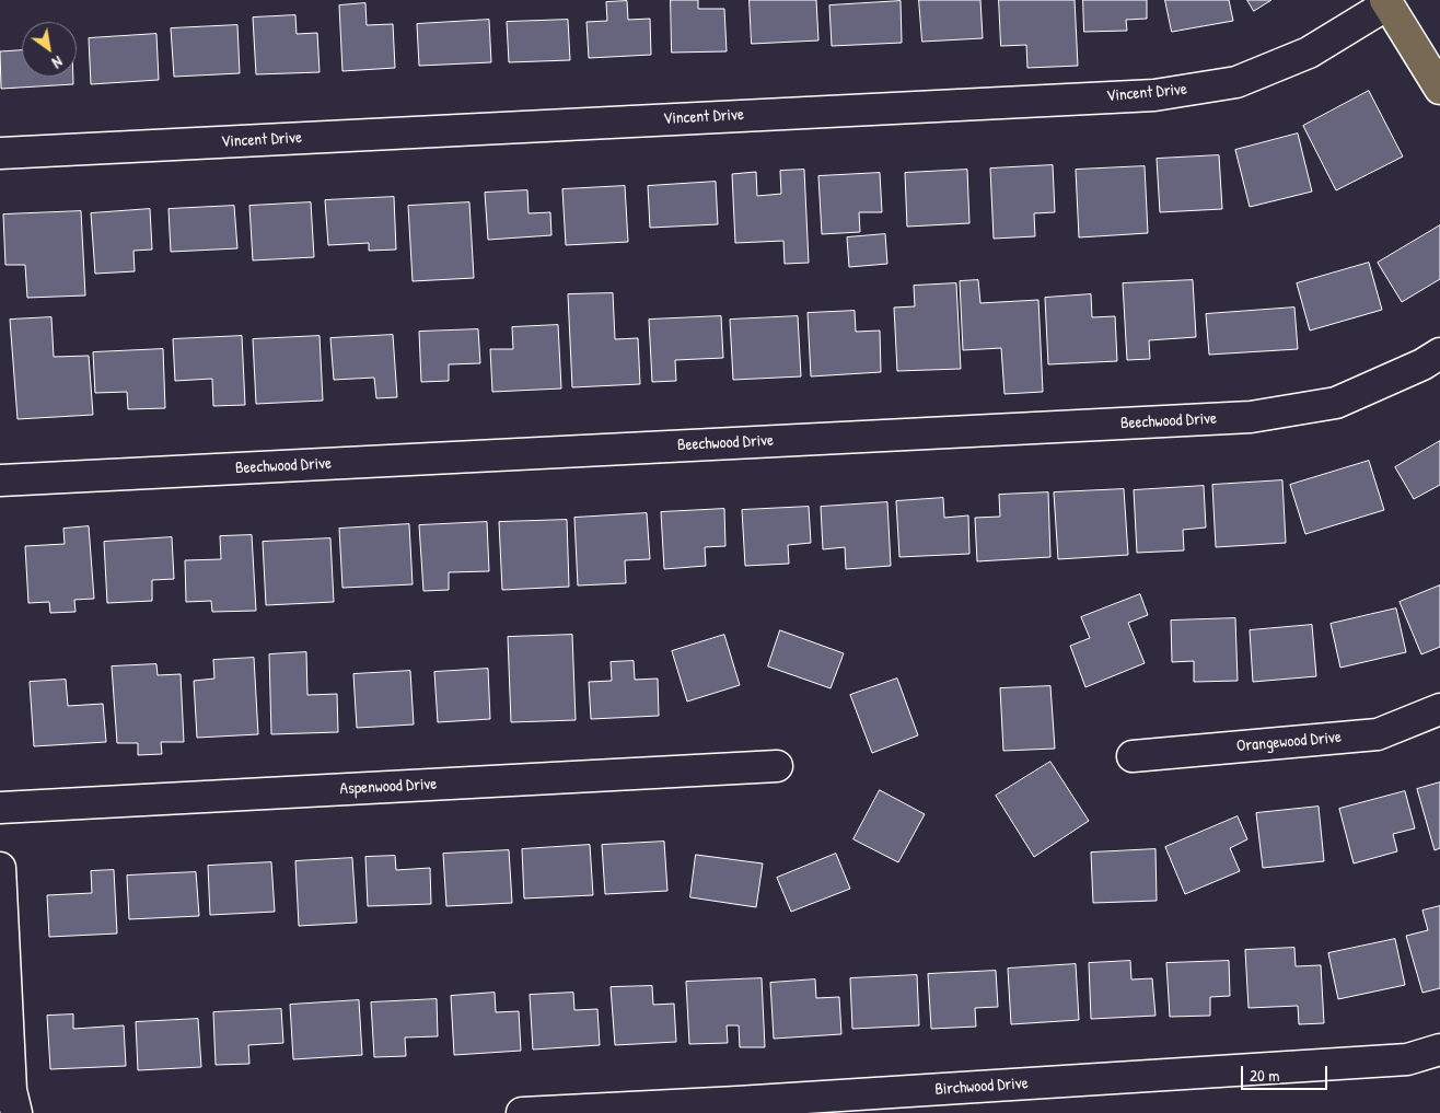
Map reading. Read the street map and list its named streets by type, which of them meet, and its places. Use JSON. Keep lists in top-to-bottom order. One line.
{"streets":{"street":["Vincent Drive","Beechwood Drive","Orangewood Drive","Aspenwood Drive","Birchwood Drive"]},"scale_bar":"20 m","north":"bottom right"}
